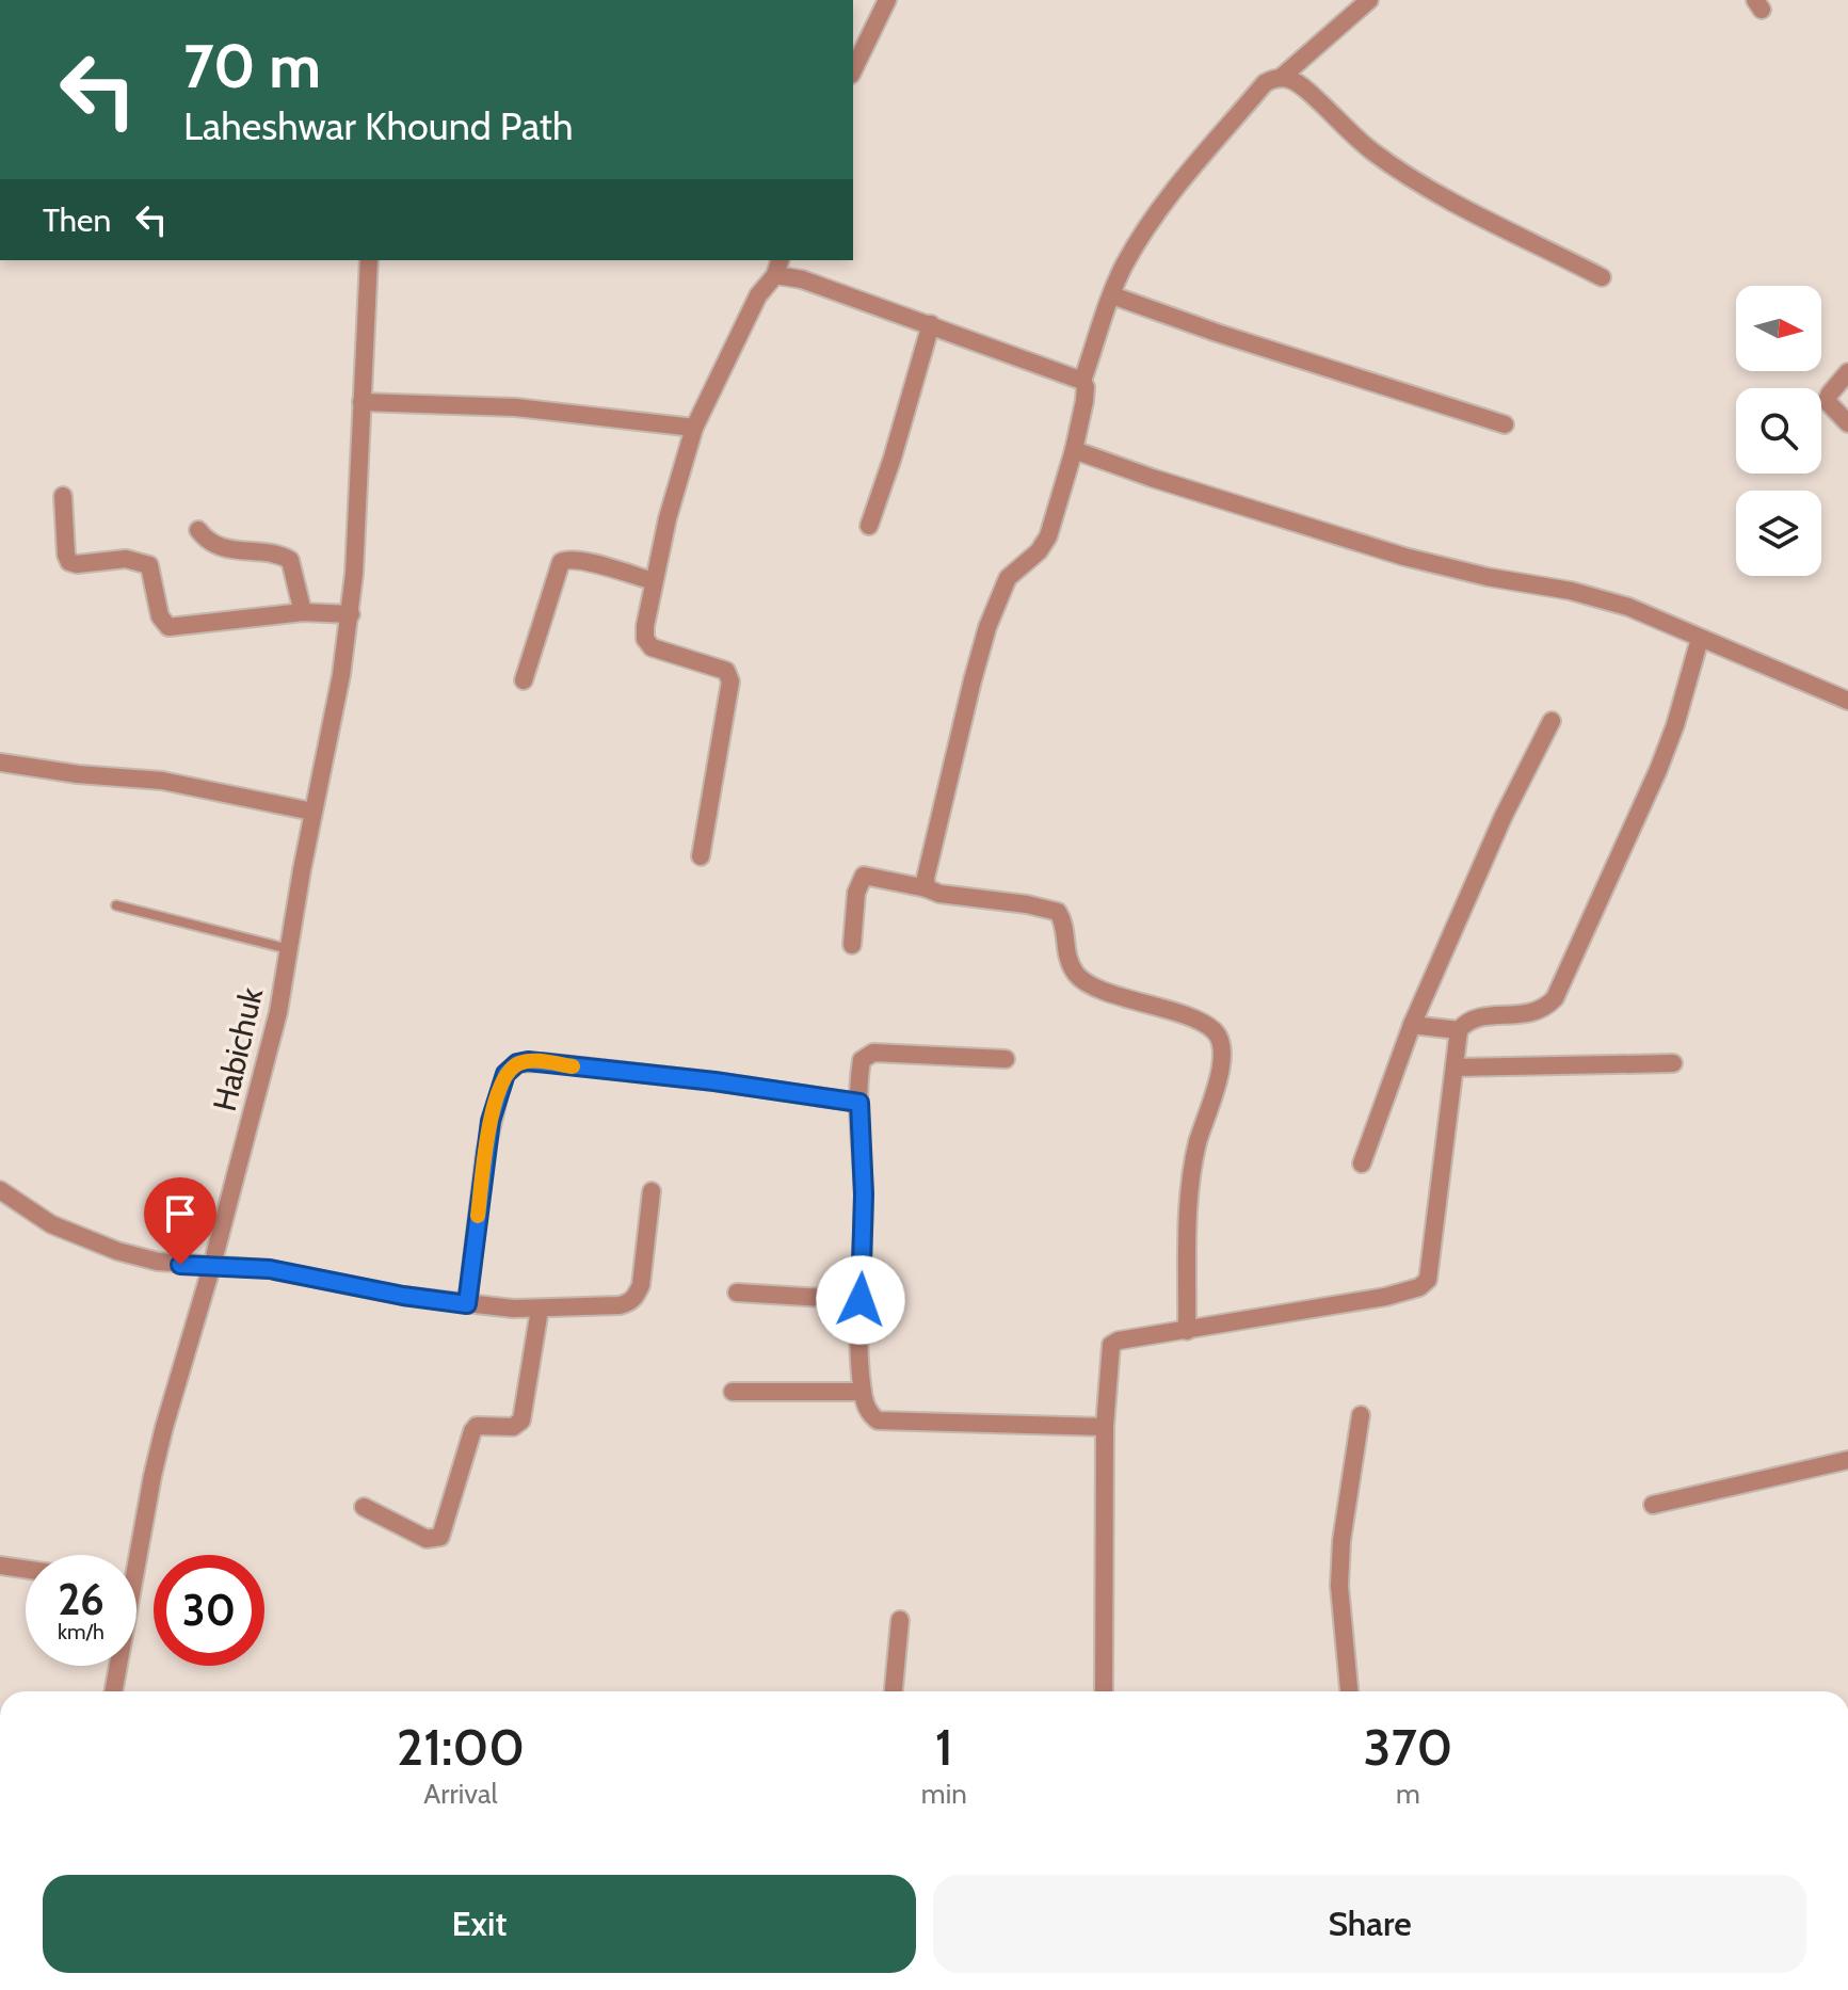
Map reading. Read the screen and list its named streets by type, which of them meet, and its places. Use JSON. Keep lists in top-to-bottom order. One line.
{"streets":{"street":["Habichuk"]},"north":"right","page":{"turn":["70 m","Laheshwar Khound Path"],"then":"Then","speed":"26 km/h","limit":"30","eta":["21:00","Arrival","1","min","370","m"],"buttons":["Exit","Share"]}}
